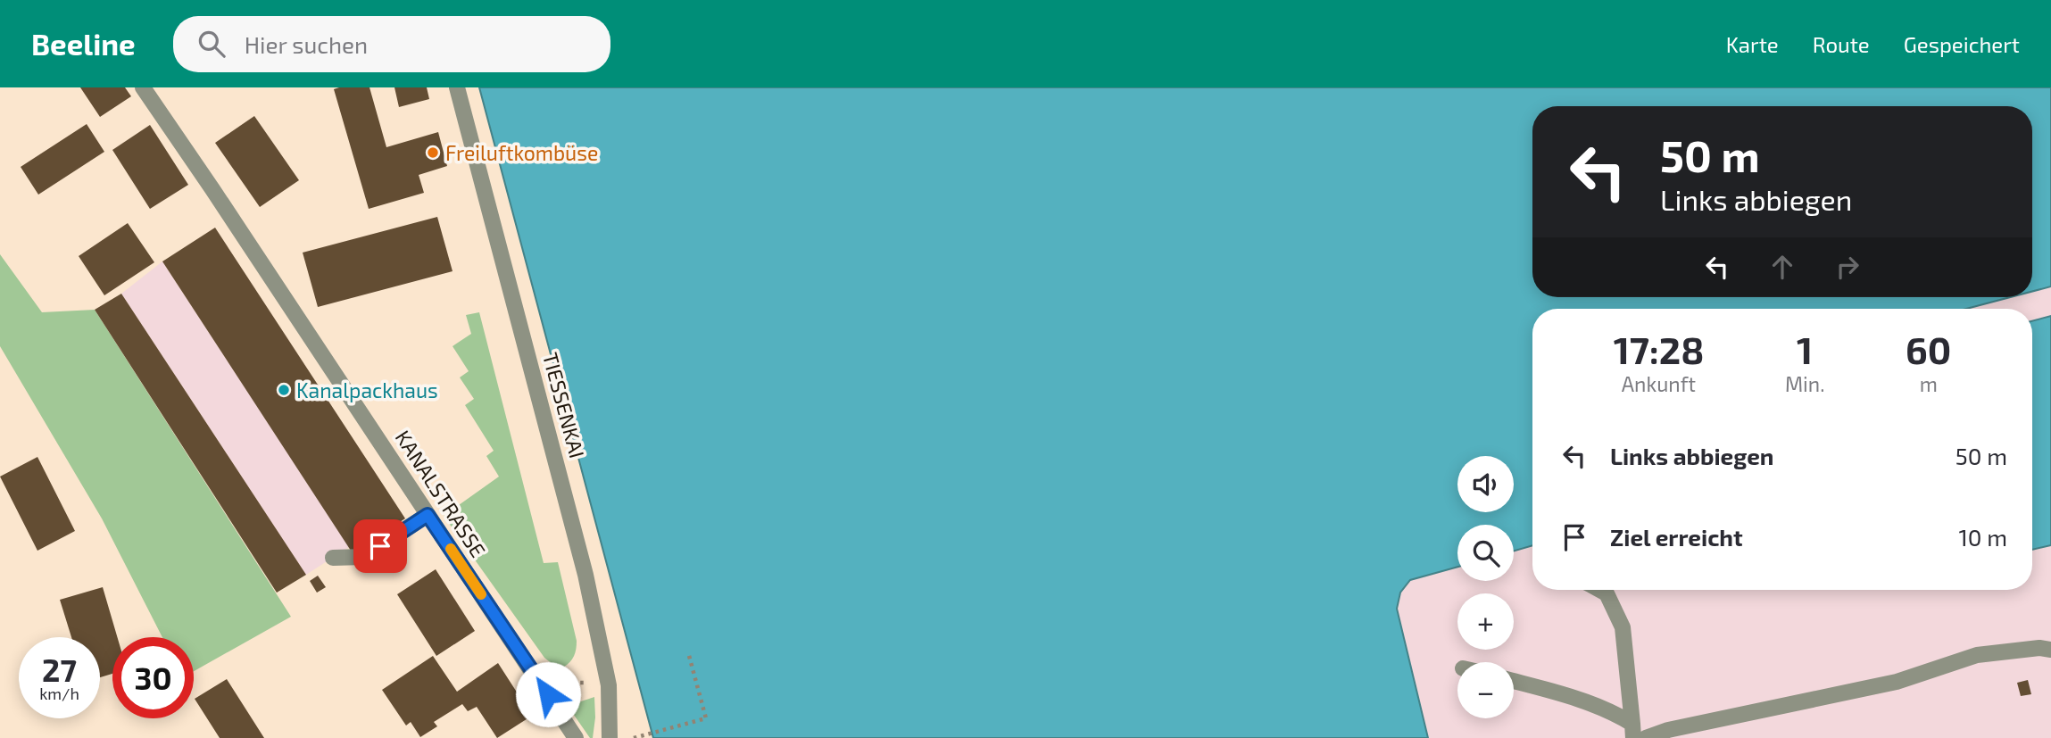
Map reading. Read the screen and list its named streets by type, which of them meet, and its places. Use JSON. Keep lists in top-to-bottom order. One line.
{"streets":{"street":["TIESSENKAI","KANALSTRASSE"]},"places":["Freiluftkombüse","Kanalpackhaus"],"page":{"header":"Beeline","search":"Hier suchen","nav":["Karte","Route","Gespeichert"],"turn":["50 m","Links abbiegen"],"eta":["17:28","Ankunft","1","Min.","60","m"],"list":[{"name":"Links abbiegen","value":"50 m"},{"name":"Ziel erreicht","value":"10 m"}],"map_buttons":["+","−"],"speed":"27 km/h","limit":"30"}}
